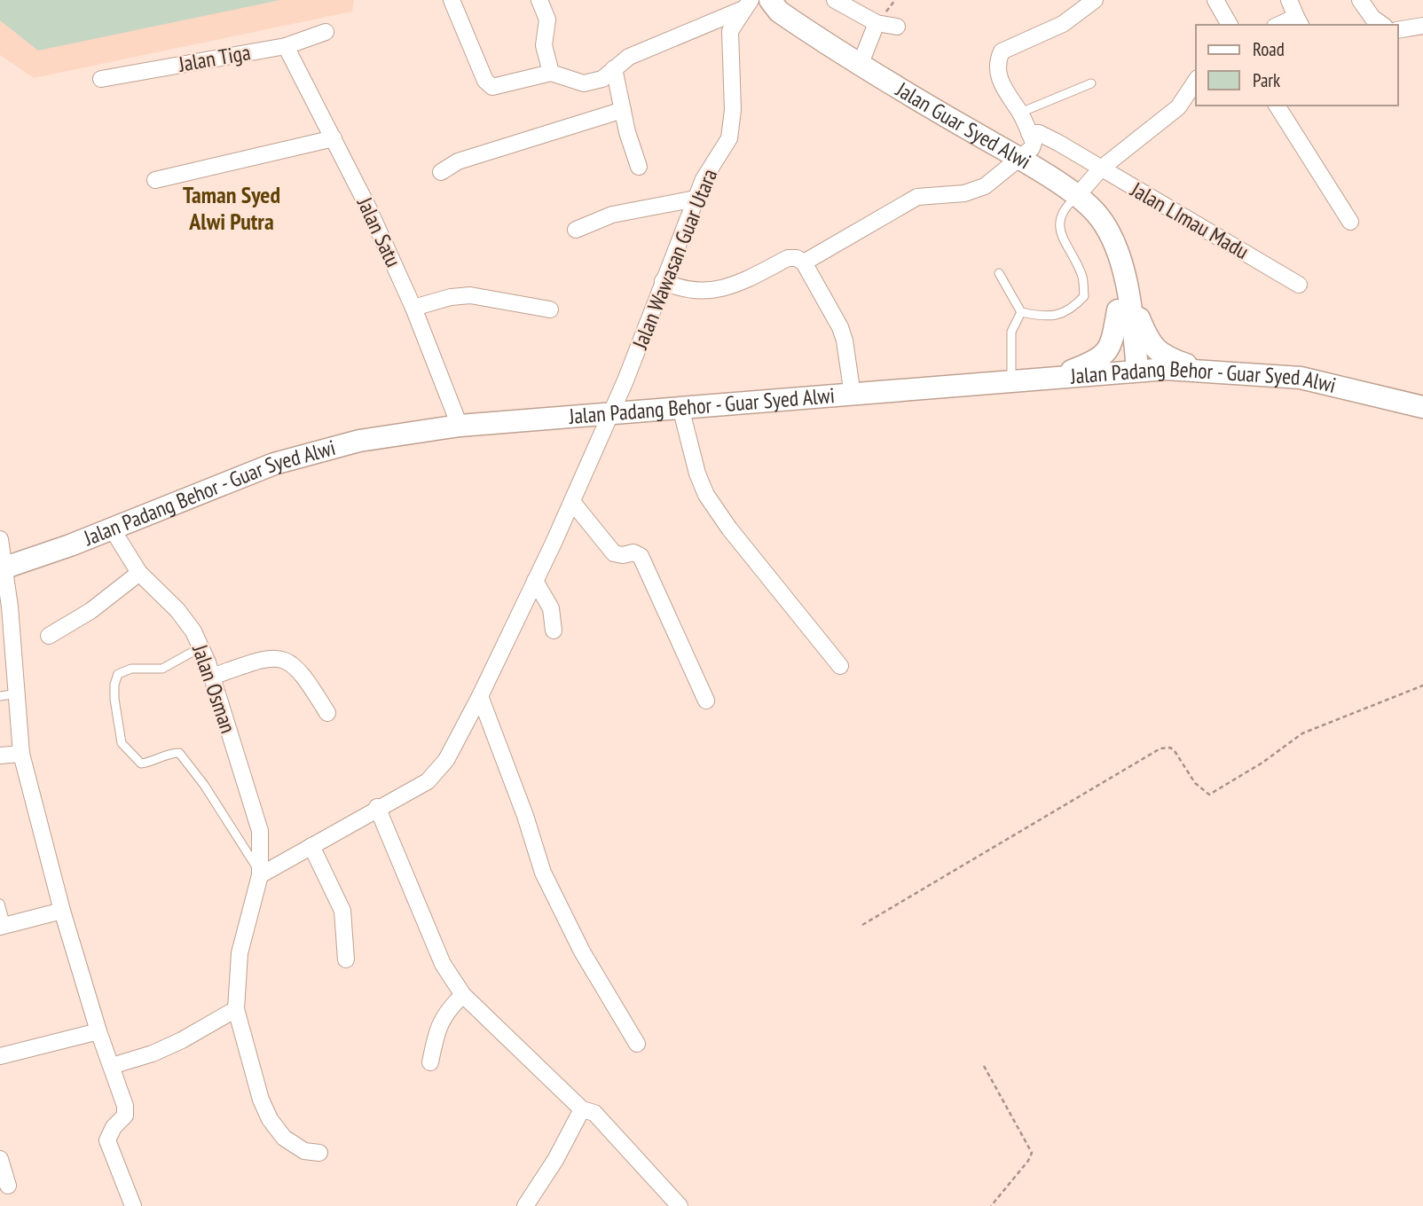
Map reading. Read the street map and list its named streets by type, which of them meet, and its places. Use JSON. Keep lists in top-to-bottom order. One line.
{"streets":{"main road":["Jalan Guar Syed Alwi","Jalan Padang Behor - Guar Syed Alwi"],"street":["Jalan Tiga","Jalan LImau Madu","Jalan Satu","Jalan Wawasan Guar Utara","Jalan Osman"]},"crossings":[["Jalan Tiga","Jalan Satu"],["Jalan Guar Syed Alwi","Jalan Padang Behor - Guar Syed Alwi"],["Jalan Satu","Jalan Padang Behor - Guar Syed Alwi"],["Jalan Wawasan Guar Utara","Jalan Padang Behor - Guar Syed Alwi"],["Jalan Wawasan Guar Utara","Jalan Osman"],["Jalan Padang Behor - Guar Syed Alwi","Jalan Osman"]],"districts":["Taman Syed Alwi Putra"],"legend":["Road","Park"]}
